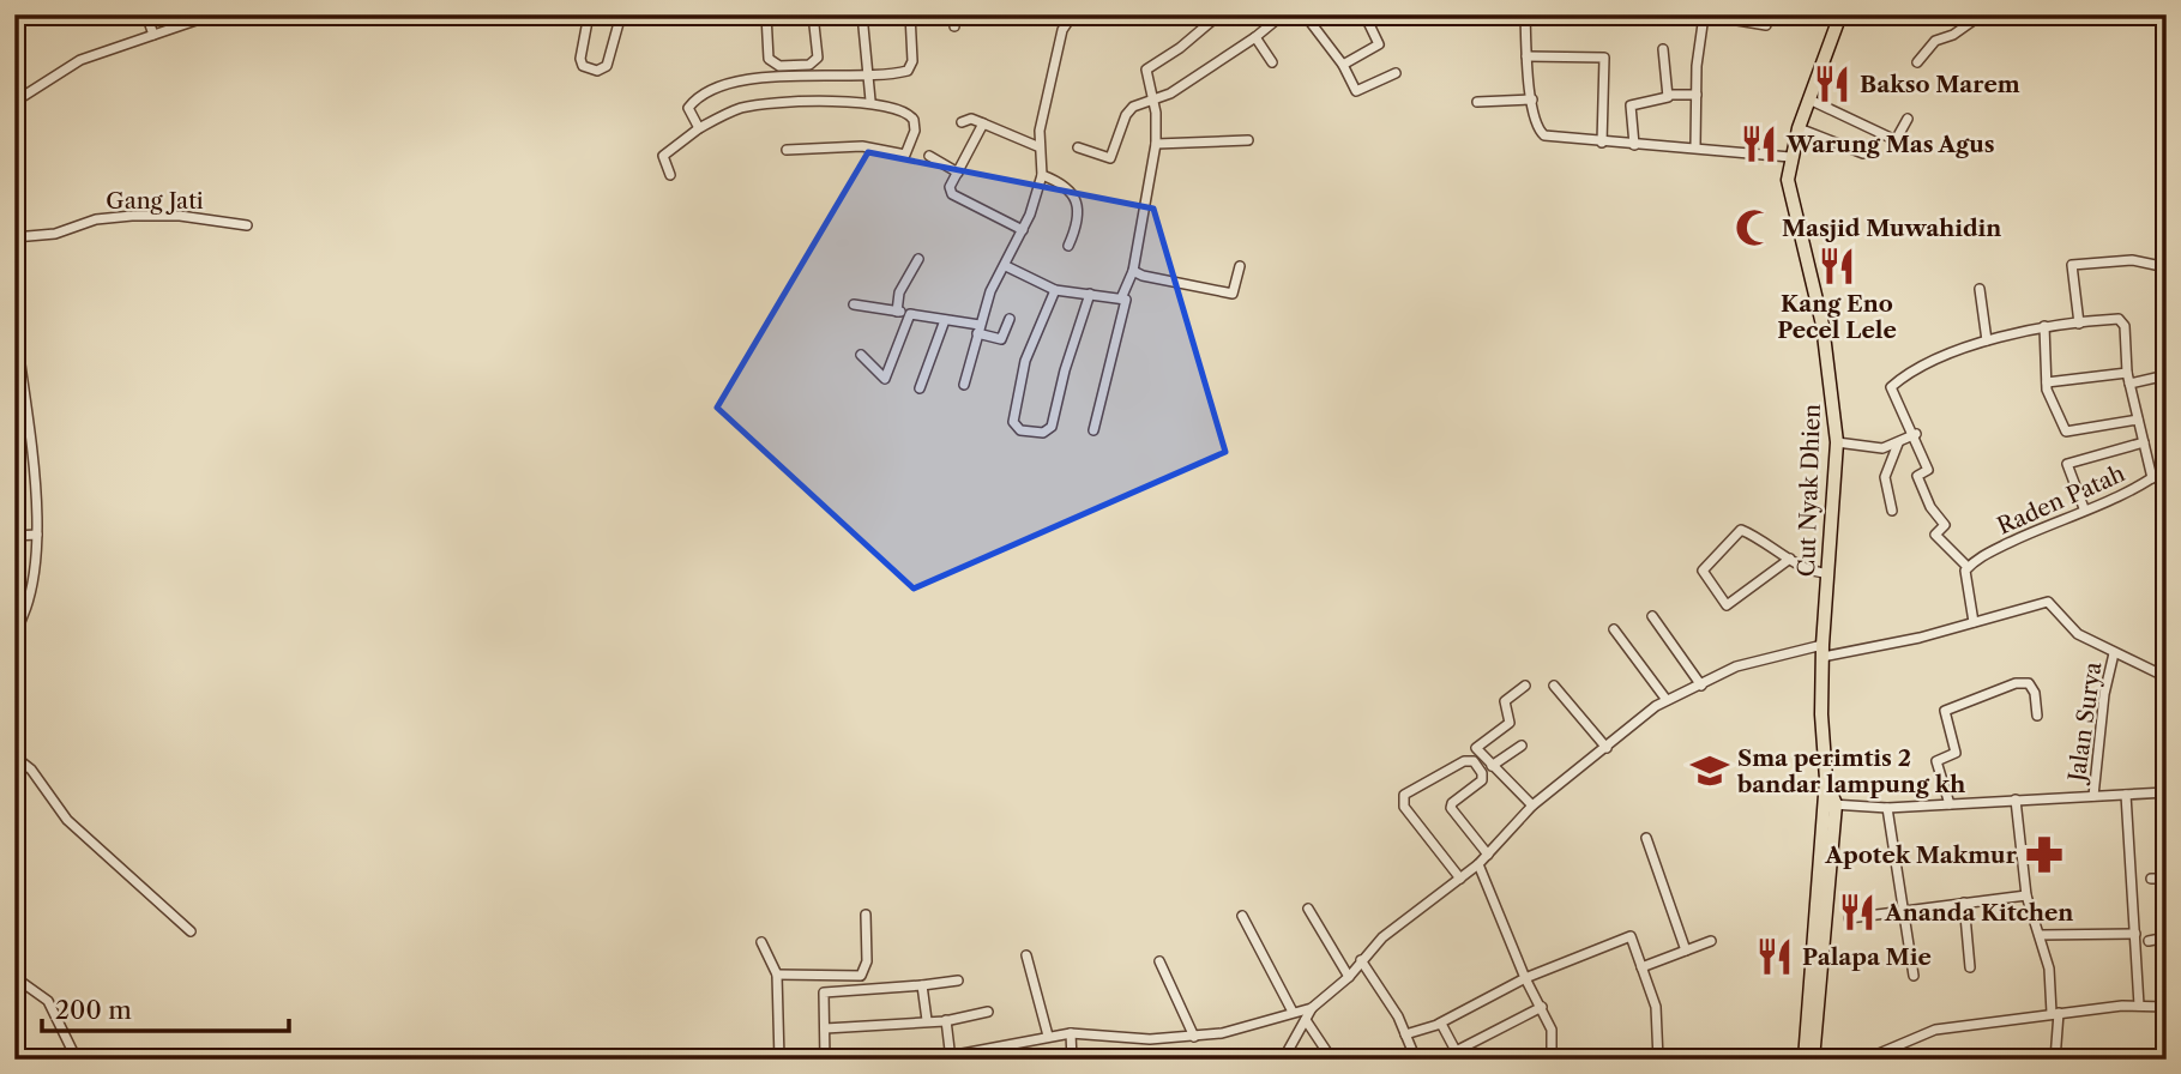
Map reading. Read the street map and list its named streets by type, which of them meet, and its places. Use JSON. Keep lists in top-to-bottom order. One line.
{"streets":{"main road":["Cut Nyak Dhien"],"street":["Gang Jati","Raden Patah","Jalan Surya"]},"places":{"restaurant":["Bakso Marem","Warung Mas Agus","Kang Eno Pecel Lele","Ananda Kitchen","Palapa Mie"],"mosque":["Masjid Muwahidin"],"school or university":["Sma perimtis 2 bandar lampung kh"],"pharmacy":["Apotek Makmur"]},"scale_bar":"200 m"}
